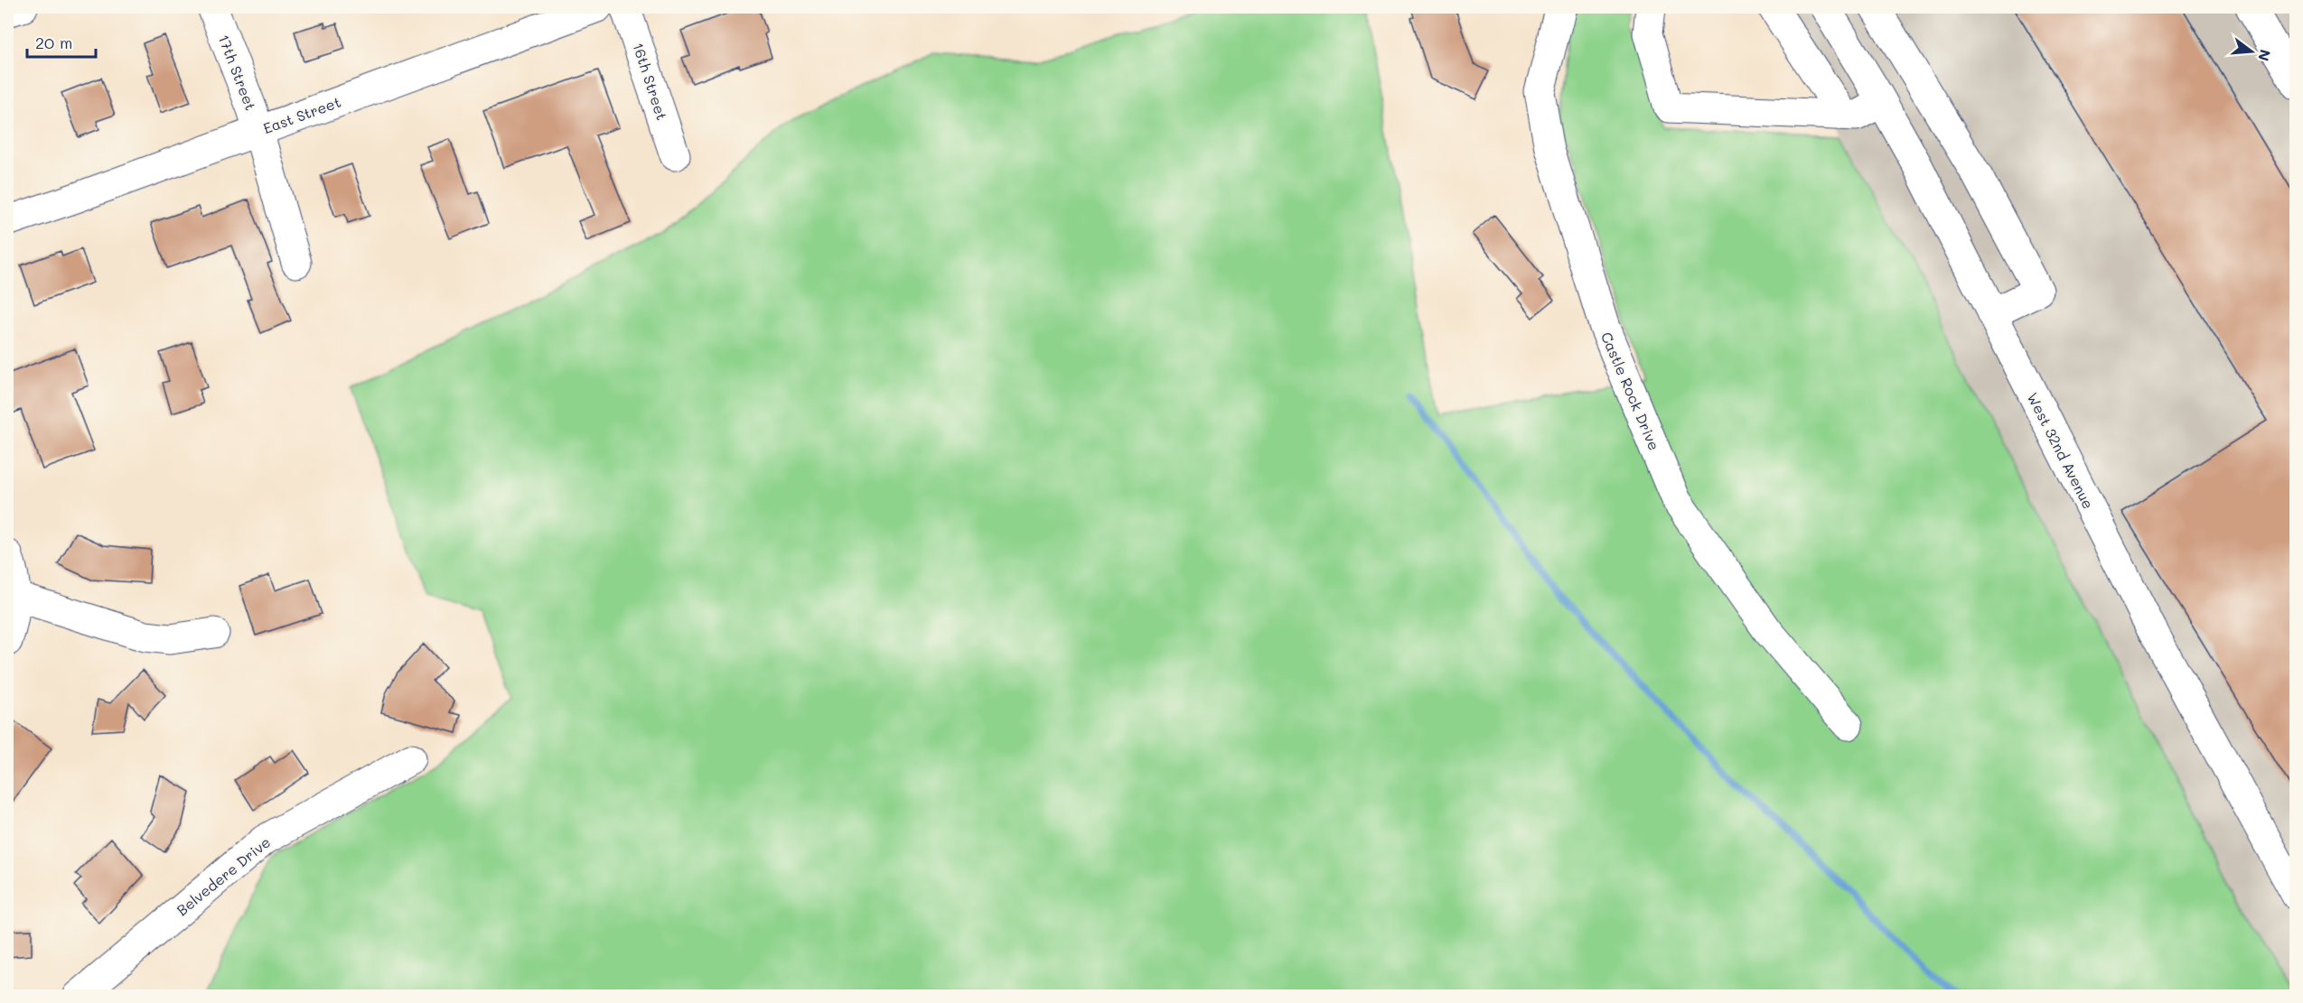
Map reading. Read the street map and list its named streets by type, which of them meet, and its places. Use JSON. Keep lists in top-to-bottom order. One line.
{"streets":{"street":["17th Street","16th Street","East Street","Castle Rock Drive","West 32nd Avenue","Belvedere Drive"]},"crossings":[["17th Street","East Street"]],"scale_bar":"20 m","north":"right"}
